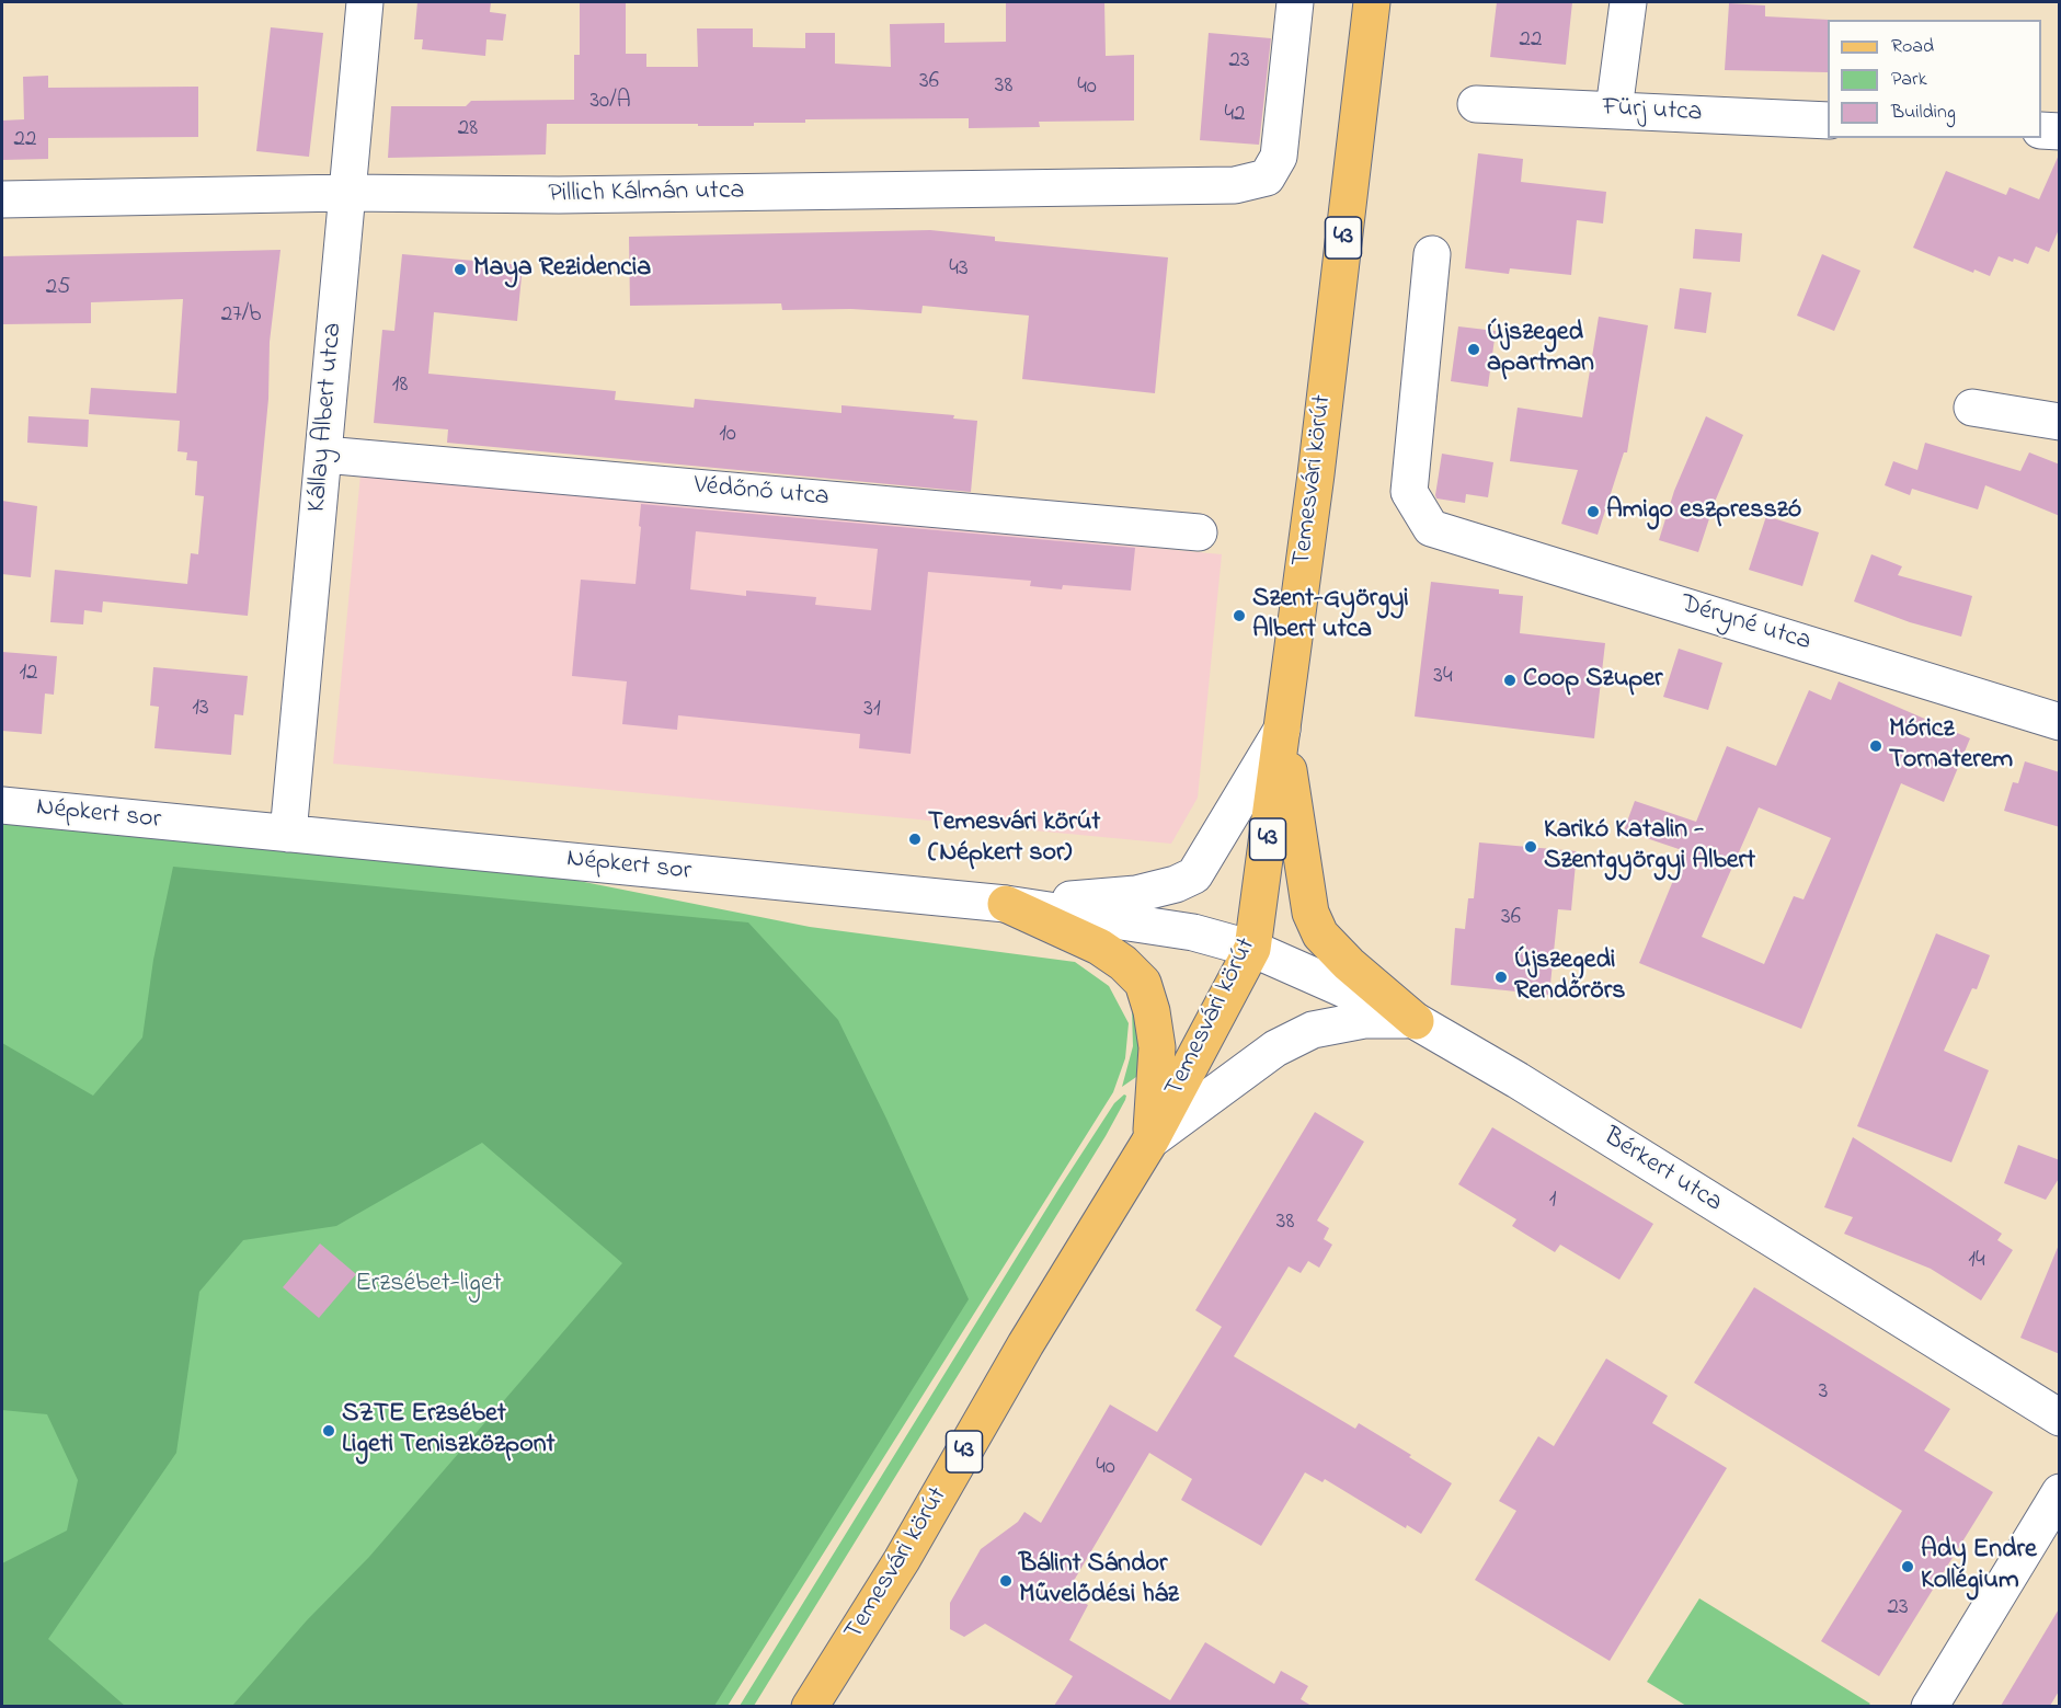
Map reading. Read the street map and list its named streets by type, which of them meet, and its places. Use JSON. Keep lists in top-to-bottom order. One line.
{"streets":{"main road":["43","Temesvári körút"],"street":["Fürj utca","Pillich Kálmán utca","Kállay Albert utca","Védőnő utca","Déryné utca","Népkert sor","Bérkert utca"]},"crossings":[["Pillich Kálmán utca","Kállay Albert utca"],["Kállay Albert utca","Védőnő utca"],["Kállay Albert utca","Népkert sor"],["Temesvári körút","Népkert sor"],["Temesvári körút","Bérkert utca"],["Népkert sor","Bérkert utca"]],"parks":["Erzsébet-liget"],"places":["Maya Rezidencia","Újszeged apartman","Amigo eszpresszó","Szent-Györgyi Albert utca","Coop Szuper","Móricz Tornaterem","Temesvári körút (Népkert sor)","Karikó Katalin - Szentgyörgyi Albert","Újszegedi Rendőrörs","SZTE Erzsébet Ligeti Teniszközpont","Ady Endre Kollégium","Bálint Sándor Művelődési ház"],"house_numbers":["22","23","36","38","40","30/A","42","28","22","43","25","27/b","18","10","12","34","13","31","36","1","38","14","3","40","23"],"legend":["Road","Park","Building"]}
